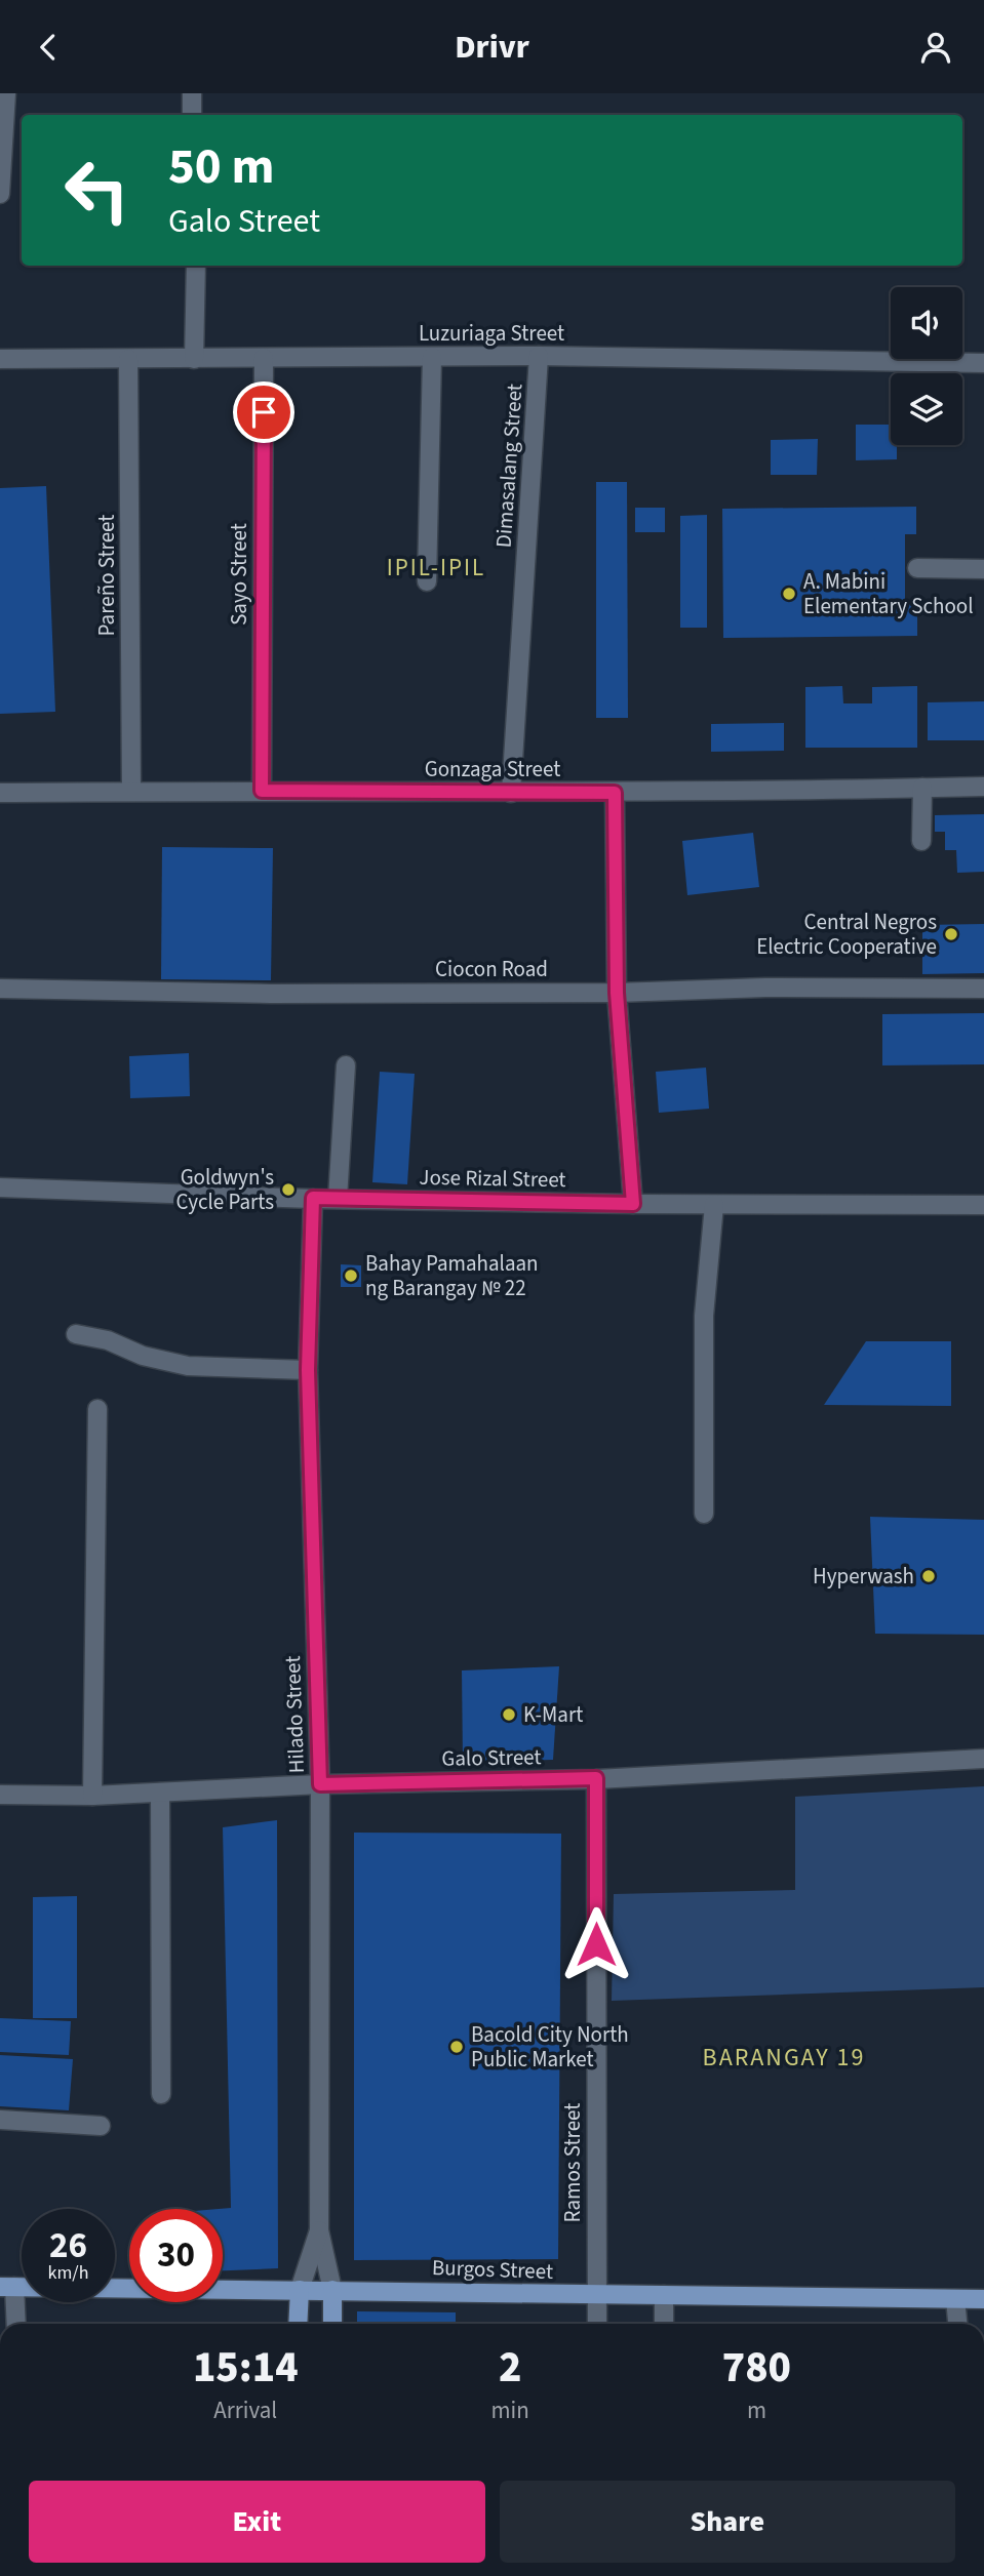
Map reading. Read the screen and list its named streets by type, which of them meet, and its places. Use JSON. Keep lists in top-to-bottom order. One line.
{"streets":{"main road":["Hilado Street","Burgos Street"],"street":["Luzuriaga Street","Dimasalang Street","Sayo Street","Pareño Street","Gonzaga Street","Ciocon Road","Jose Rizal Street","Galo Street","Ramos Street"]},"crossings":[["Luzuriaga Street","Dimasalang Street"],["Luzuriaga Street","Sayo Street"],["Luzuriaga Street","Pareño Street"],["Dimasalang Street","Gonzaga Street"],["Sayo Street","Gonzaga Street"],["Pareño Street","Gonzaga Street"],["Jose Rizal Street","Hilado Street"],["Hilado Street","Galo Street"],["Hilado Street","Burgos Street"],["Galo Street","Ramos Street"],["Ramos Street","Burgos Street"]],"districts":["IPIL-IPIL","BARANGAY 19"],"places":["A. Mabini Elementary School","Central Negros Electric Cooperative","Goldwyn's Cycle Parts","Bahay Pamahalaan ng Barangay № 22","Hyperwash","K-Mart","Bacold City North Public Market"],"page":{"header":"Drivr","turn":["50 m","Galo Street"],"speed":"26 km/h","limit":"30","eta":["15:14","Arrival","2","min","780","m"],"buttons":["Exit","Share"]}}
